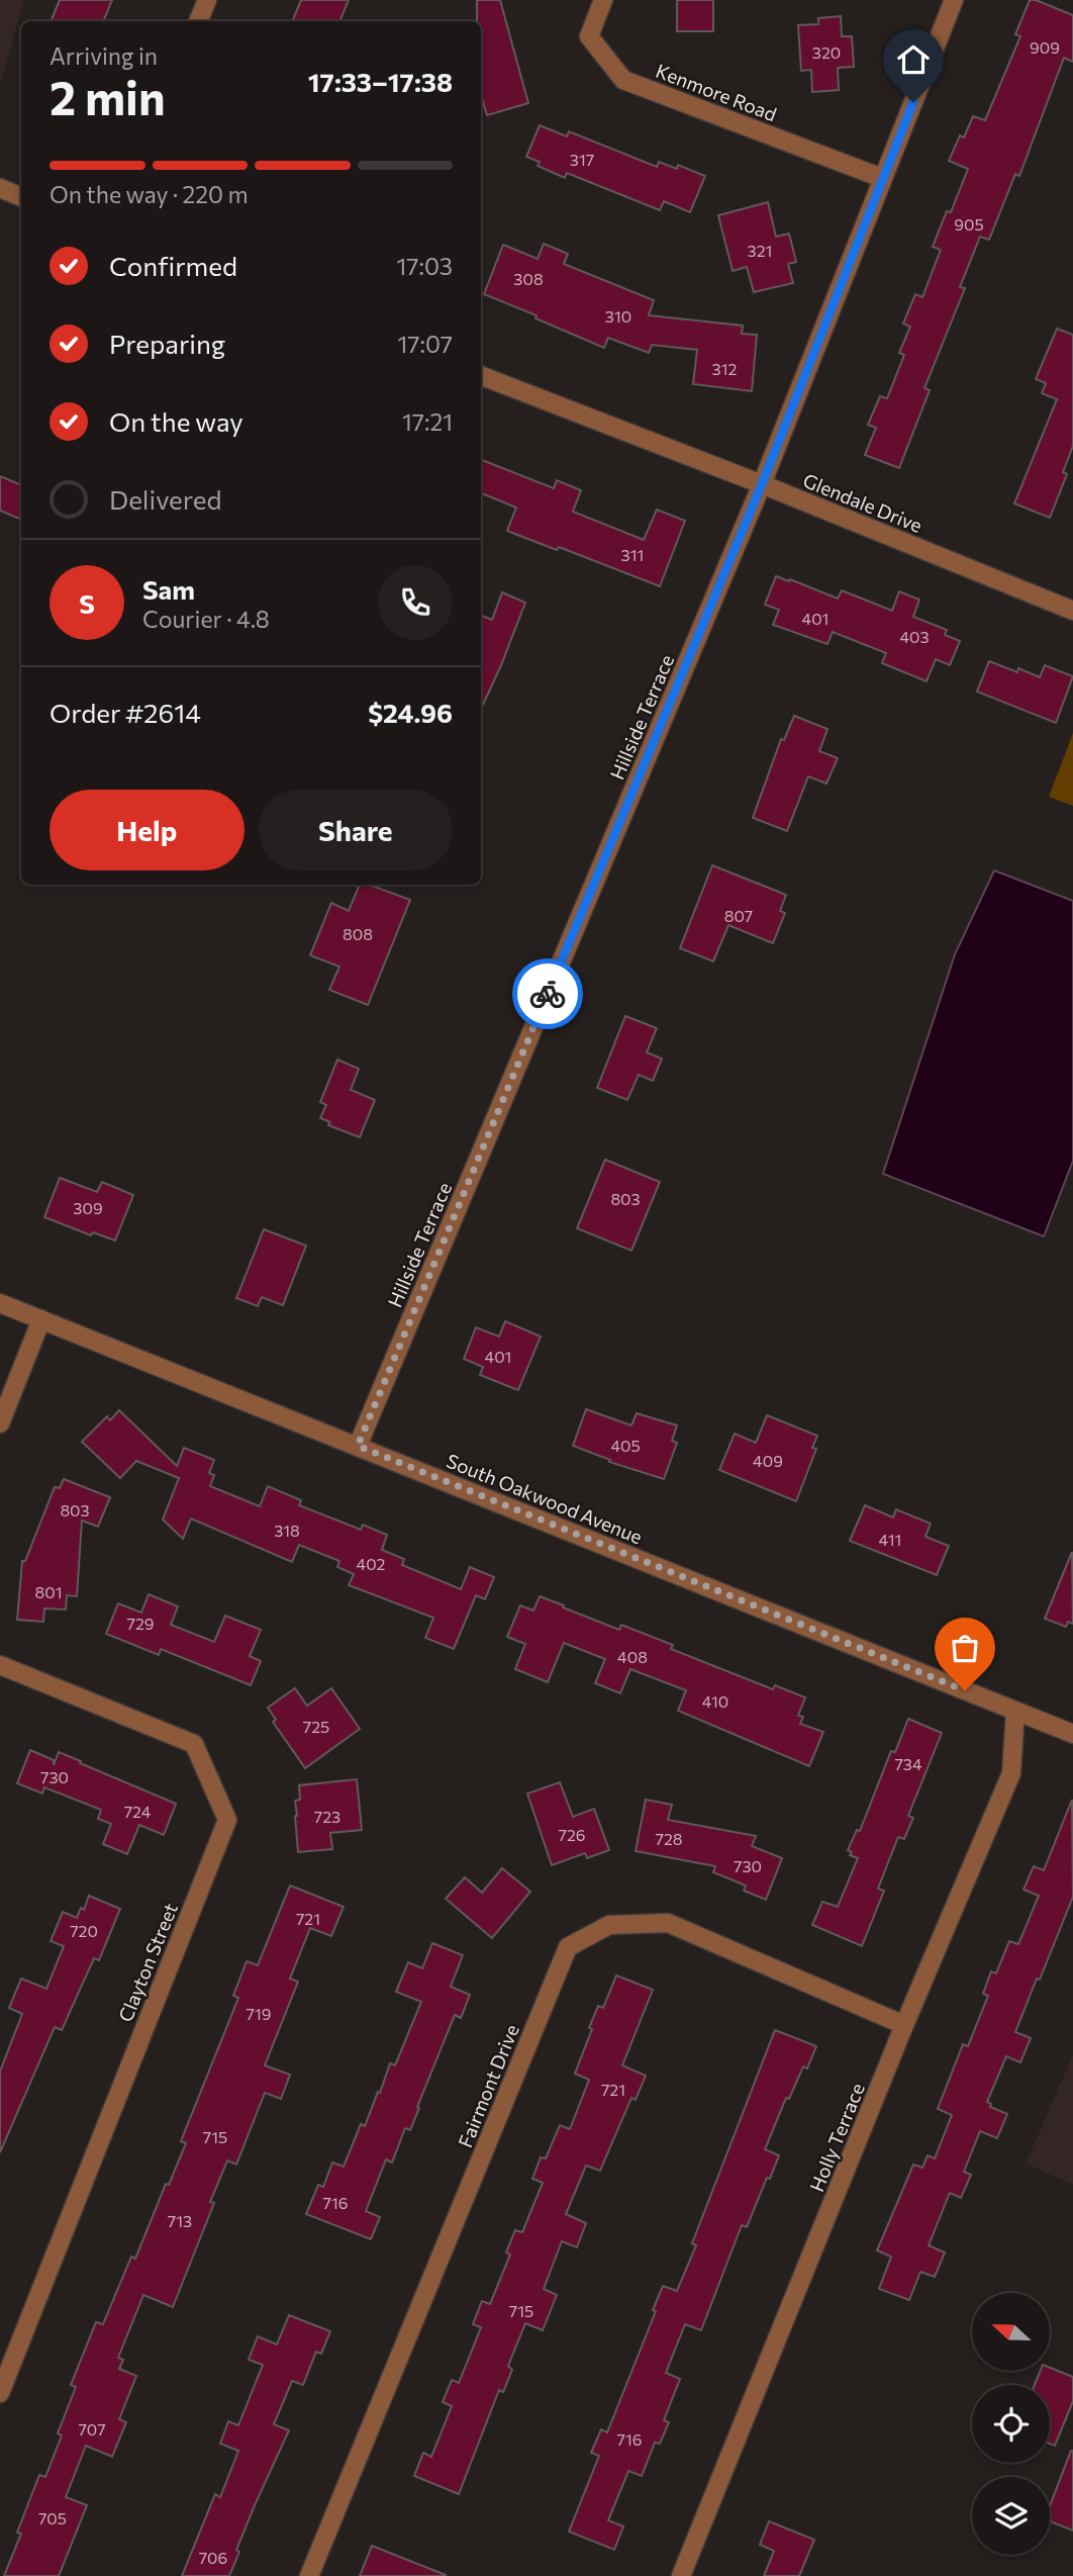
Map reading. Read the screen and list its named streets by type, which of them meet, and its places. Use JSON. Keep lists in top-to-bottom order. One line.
{"streets":{"street":["Kenmore Road","Glendale Drive","Hillside Terrace","South Oakwood Avenue","Clayton Street","Fairmont Drive","Holly Terrace"]},"crossings":[["Kenmore Road","Hillside Terrace"],["Glendale Drive","Hillside Terrace"],["Hillside Terrace","South Oakwood Avenue"],["South Oakwood Avenue","Holly Terrace"],["Fairmont Drive","Holly Terrace"]],"house_numbers":["909","320","317","905","321","308","310","312","311","401","403","807","808","803","309","401","405","409","803","318","411","402","801","729","408","410","725","734","730","724","723","726","728","730","721","720","719","721","715","716","713","715","707","716","705","706"],"north":"left","page":{"heading":["2 min","Arriving in","17:33–17:38"],"panel":["Sam","Courier · 4.8","Order #2614","$24.96"],"bar":"On the way · 220 m","list":[["Confirmed","17:03"],["Preparing","17:07"],["On the way","17:21"],"Delivered"],"round":"S","buttons":["Help","Share"]}}
